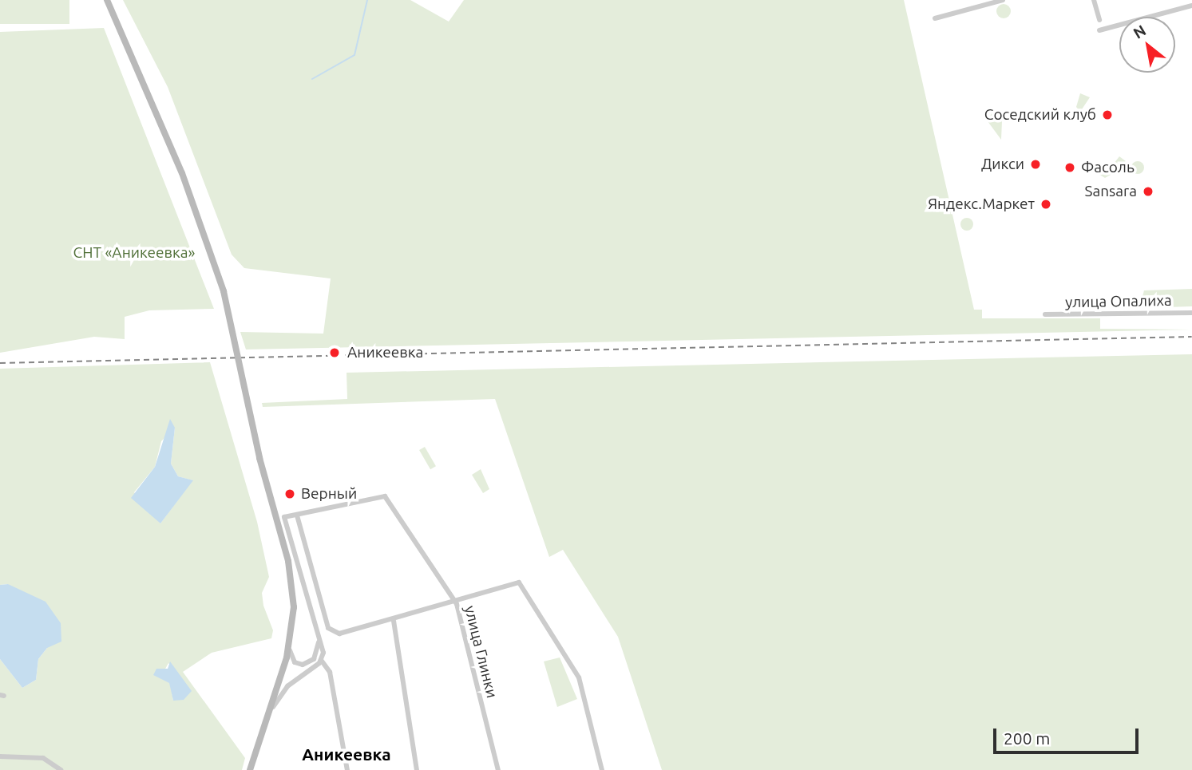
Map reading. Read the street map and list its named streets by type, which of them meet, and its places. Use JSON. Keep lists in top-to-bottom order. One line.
{"streets":{"street":["улица Опалиха","улица Глинки"]},"districts":["Аникеевка"],"parks":["СНТ «Аникеевка»"],"places":["Соседский клуб","Дикси","Фасоль","Sansara","Яндекс.Маркет","Аникеевка","Верный"],"scale_bar":"200 m","north":"top left"}
